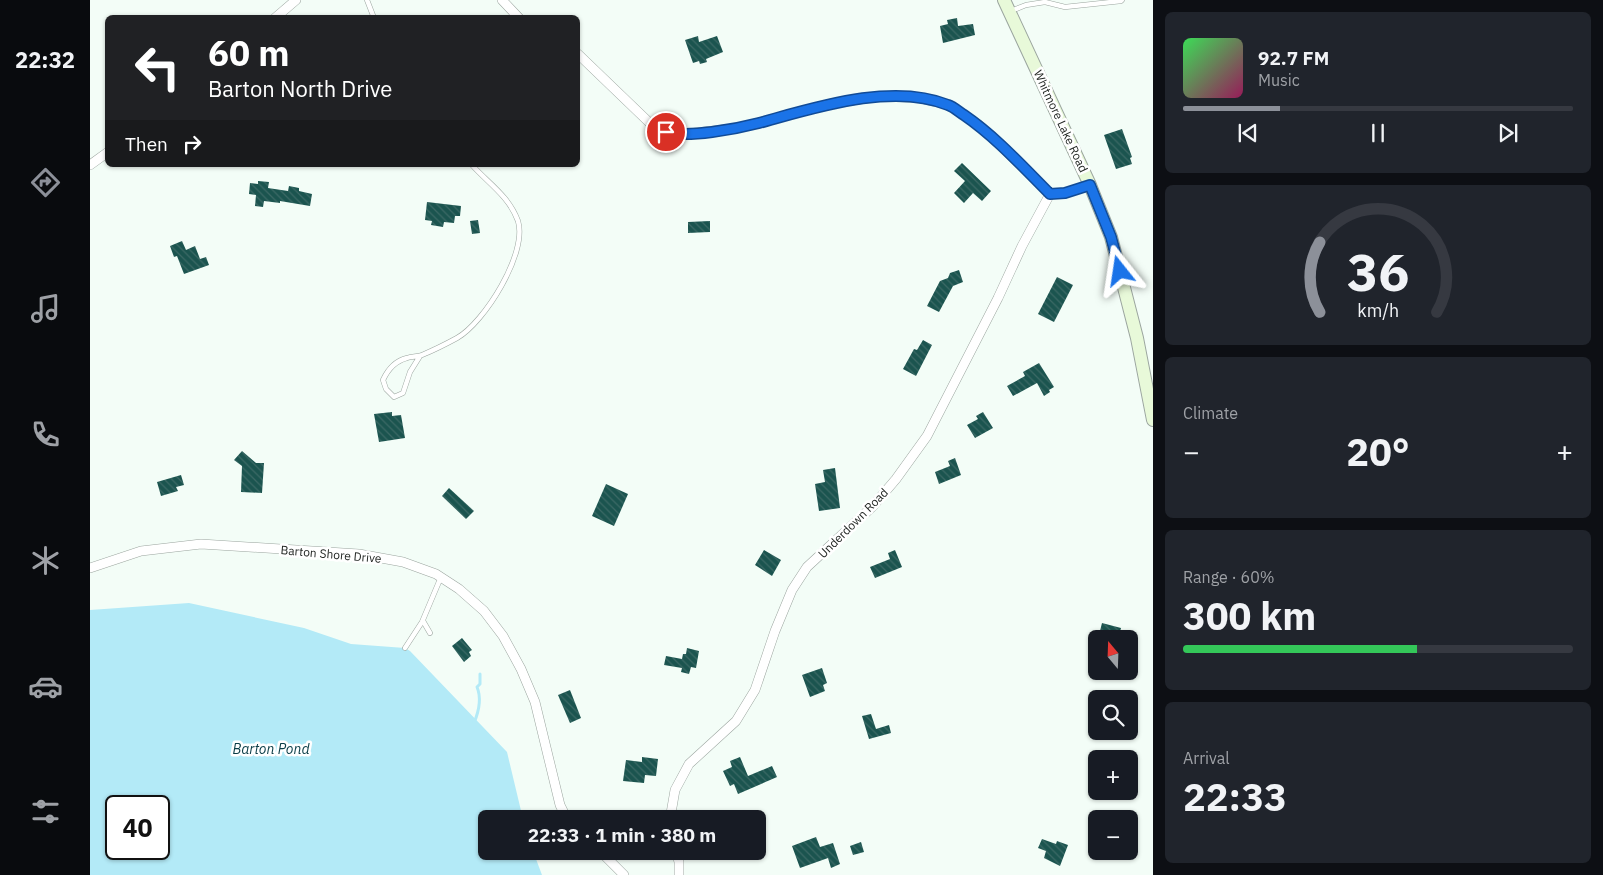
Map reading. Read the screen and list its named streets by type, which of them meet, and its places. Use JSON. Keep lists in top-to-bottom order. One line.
{"streets":{"street":["Whitmore Lake Road","Underdown Road","Barton Shore Drive"]},"water":["Barton Pond"],"north":"top","page":{"tabs":"22:32","turn":["60 m","Barton North Drive"],"song":["92.7 FM","Music"],"then":"Then","tile":["Climate",["Range · 60%","300 km"],["Arrival","22:33"]],"heat":["−","20°","+"],"map_buttons":["+","−"],"limit":"40","trip":"22:33 · 1 min · 380 m","gauge":["36","km/h"]}}
